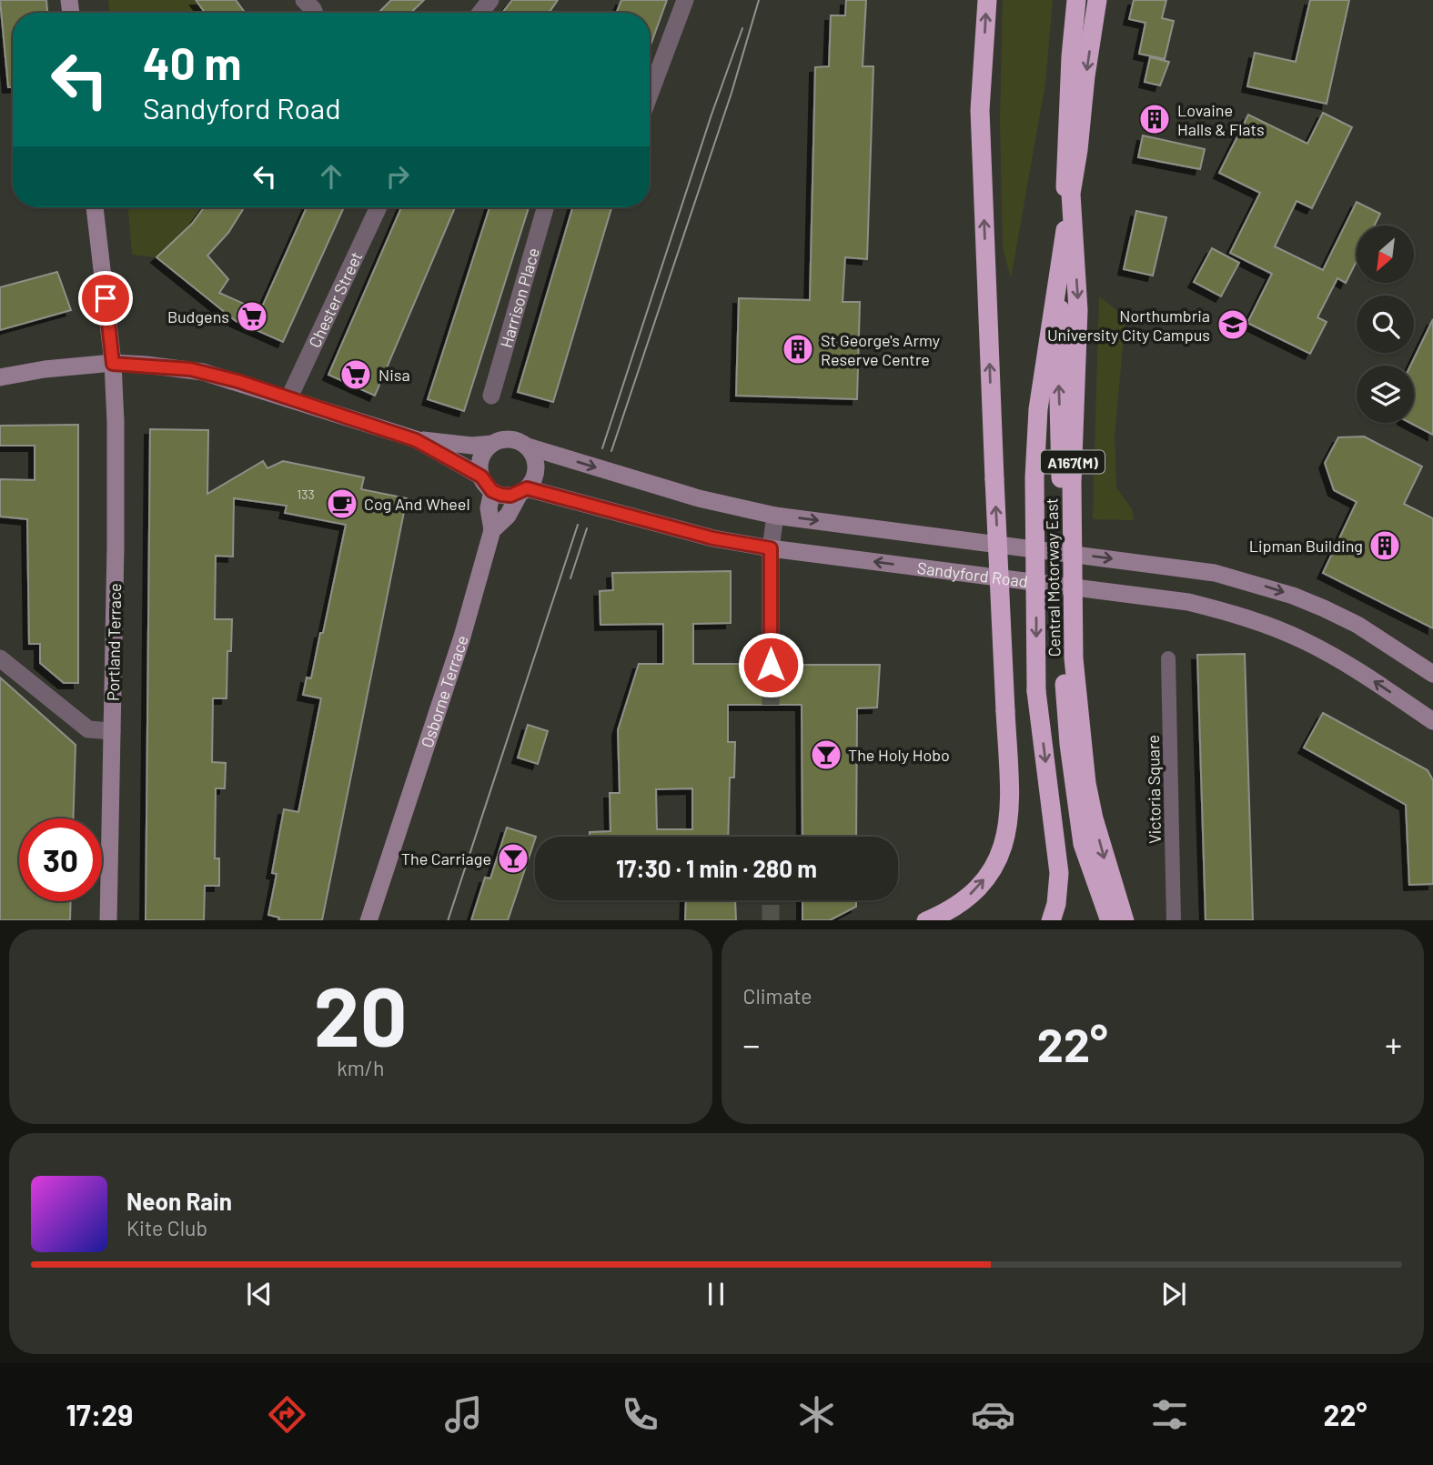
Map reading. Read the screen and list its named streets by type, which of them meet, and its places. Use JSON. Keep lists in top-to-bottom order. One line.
{"streets":{"highway":["A167(M)","Central Motorway East"],"main road":["Sandyford Road","Portland Terrace","Osborne Terrace"],"street":["Harrison Place","Chester Street","Victoria Square"]},"crossings":[["A167(M)","Central Motorway East"],["Sandyford Road","Osborne Terrace"]],"places":{"building":["Lovaine Halls & Flats","St George's Army Reserve Centre","Lipman Building"],"supermarket":["Budgens","Nisa"],"school or university":["Northumbria University City Campus"],"cafe":["Cog And Wheel"],"bar":["The Holy Hobo","The Carriage"]},"house_numbers":["133"],"north":"bottom left","page":{"turn":["40 m","Sandyford Road"],"limit":"30","trip":"17:30 · 1 min · 280 m","tile":[["20","km/h"],"Climate"],"heat":["−","22°","+"],"song":["Neon Rain","Kite Club"],"tabs":["17:29","22°"]}}
